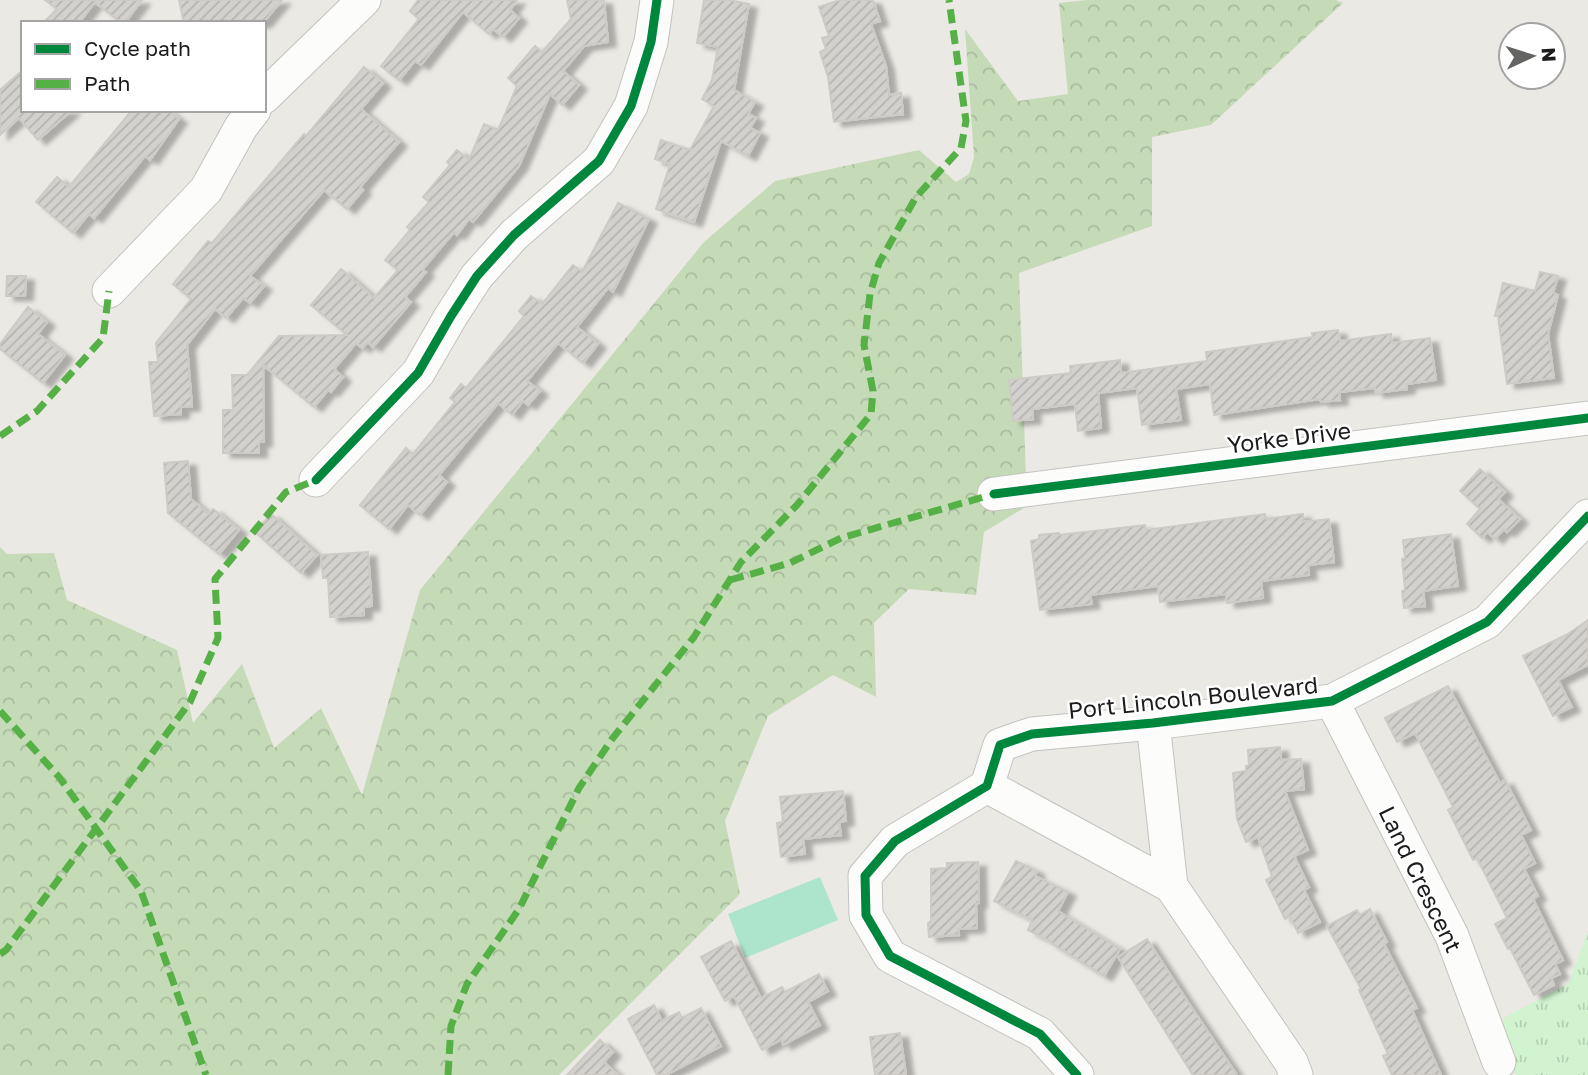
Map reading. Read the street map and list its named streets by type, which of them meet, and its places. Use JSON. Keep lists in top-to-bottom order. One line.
{"streets":{"street":["Yorke Drive","Port Lincoln Boulevard","Land Crescent"]},"crossings":[["Port Lincoln Boulevard","Land Crescent"]],"legend":["Cycle path","Path"],"north":"right"}
